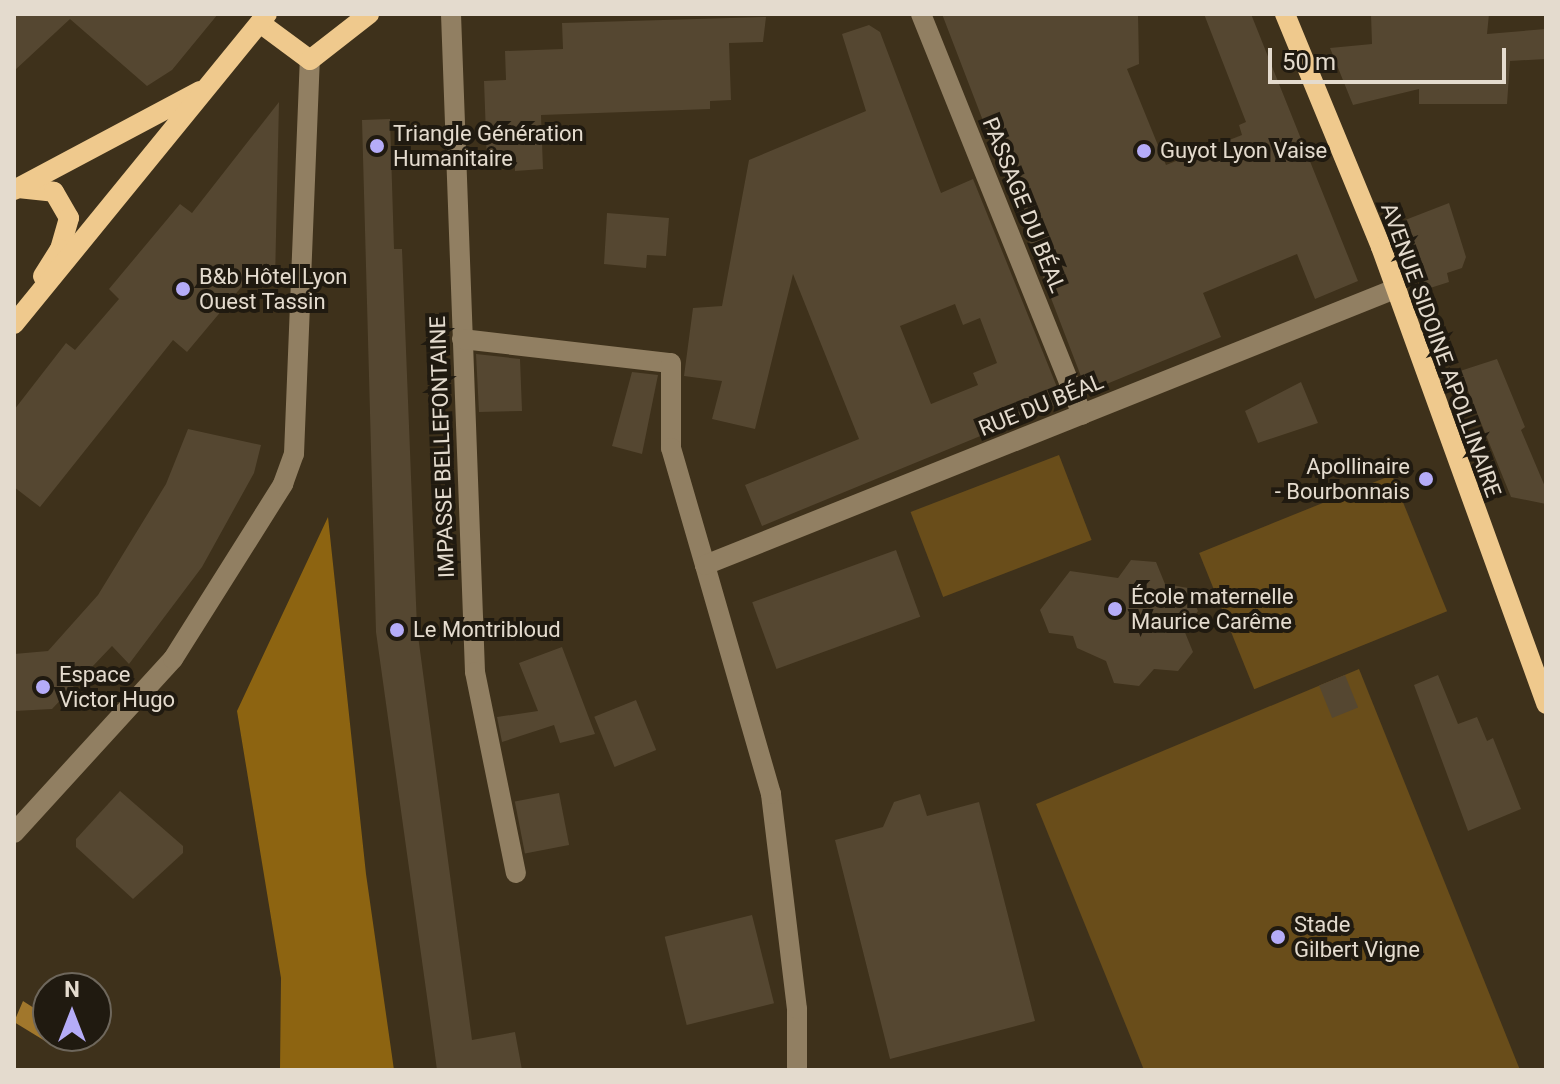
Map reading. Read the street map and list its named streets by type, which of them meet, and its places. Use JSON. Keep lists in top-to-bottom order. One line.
{"streets":{"main road":["AVENUE SIDOINE APOLLINAIRE"],"street":["PASSAGE DU BÉAL","RUE DU BÉAL","IMPASSE BELLEFONTAINE"]},"crossings":[["PASSAGE DU BÉAL","RUE DU BÉAL"],["AVENUE SIDOINE APOLLINAIRE","RUE DU BÉAL"]],"places":["Triangle Génération Humanitaire","Guyot Lyon Vaise","B&b Hôtel Lyon Ouest Tassin","Apollinaire - Bourbonnais","École maternelle Maurice Carême","Le Montribloud","Espace Victor Hugo","Stade Gilbert Vigne"],"scale_bar":"50 m","north":"top"}
